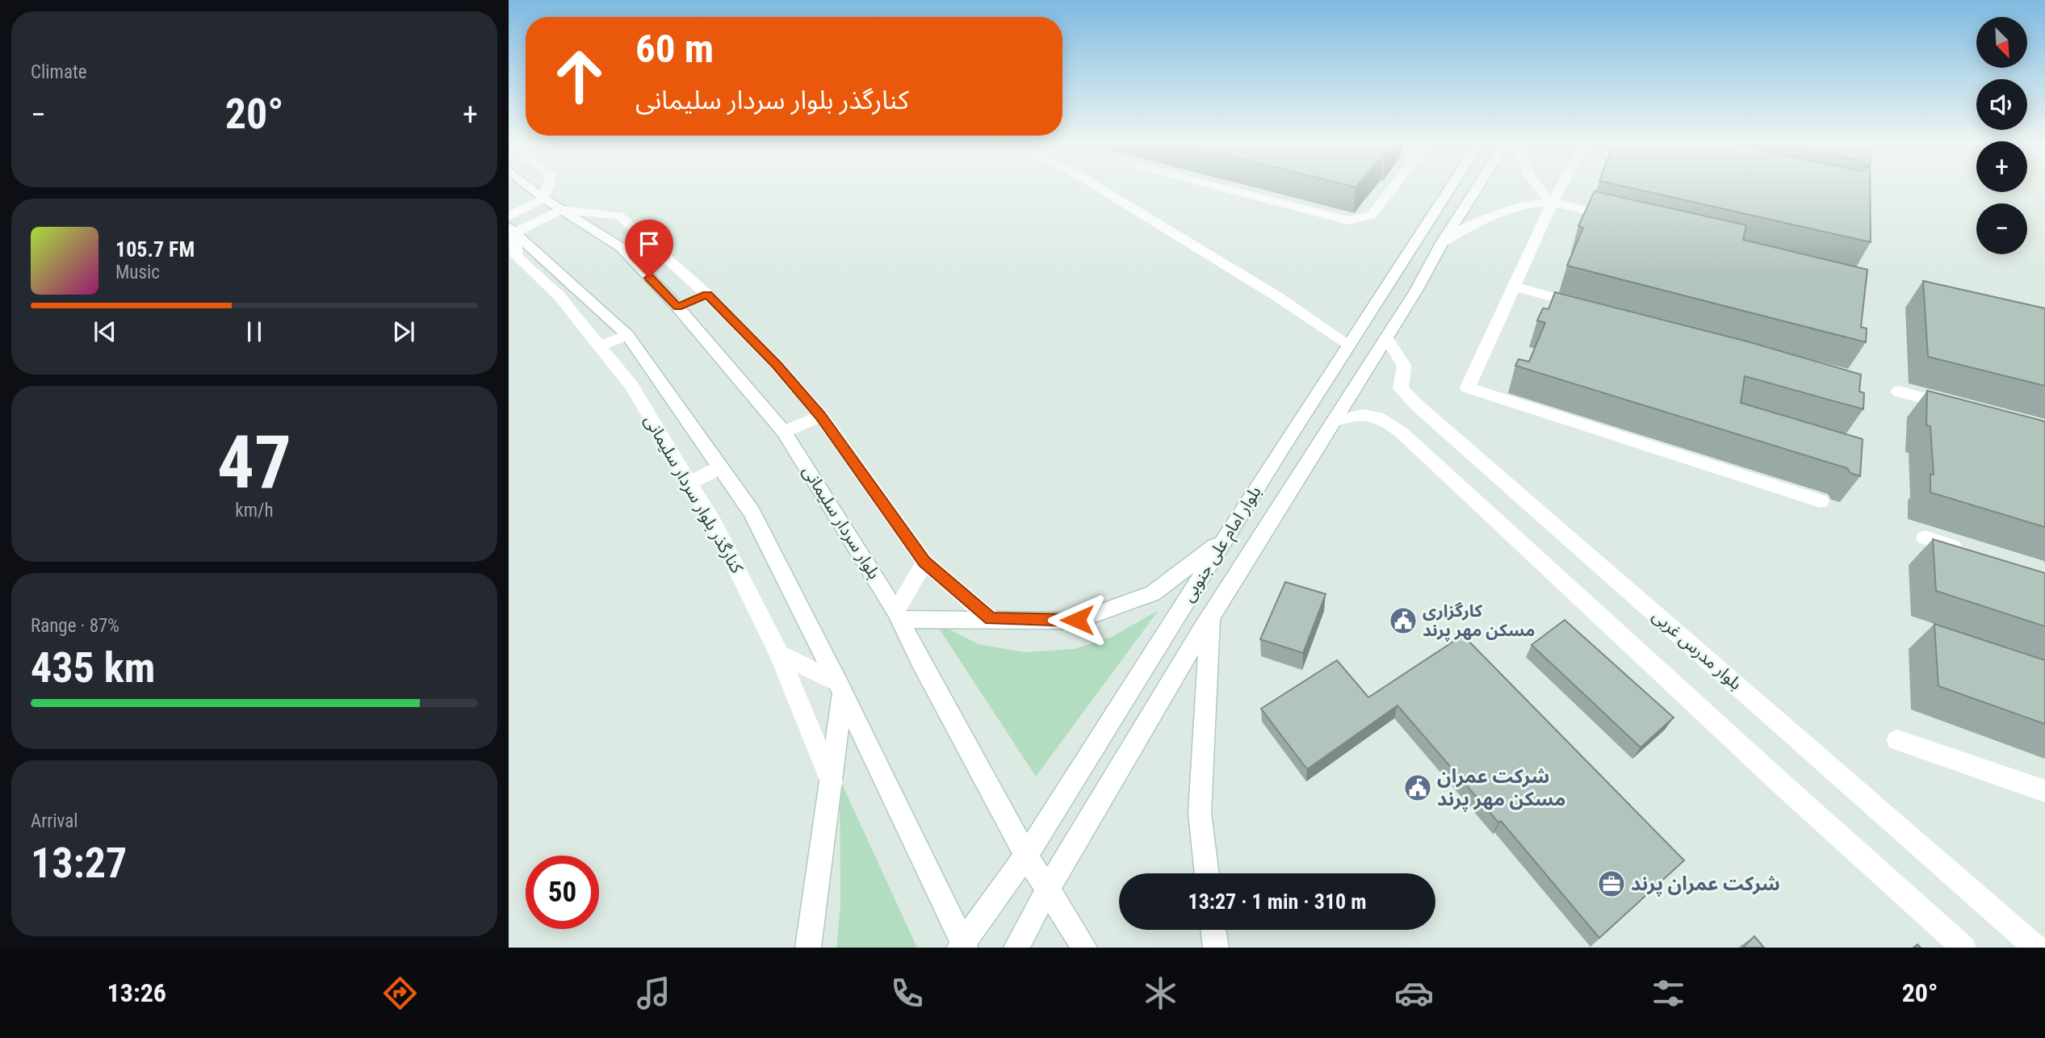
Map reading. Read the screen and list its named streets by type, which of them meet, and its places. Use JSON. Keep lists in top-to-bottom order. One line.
{"streets":{"street":["کنارگذر بلوار سردار سلیمانی","بلوار سردار سلیمانی","بلوار امام علی جنوبی","بلوار مدرس غربی"]},"crossings":[["بلوار سردار سلیمانی","بلوار امام علی جنوبی"],["بلوار امام علی جنوبی","بلوار مدرس غربی"]],"places":{"public building":["کارگزاری مسکن مهر پرند","شرکت عمران مسکن مهر پرند"],"office":["شرکت عمران پرند"]},"north":"bottom right","page":{"tile":["Climate",["47","km/h"],["Range · 87%","435 km"],["Arrival","13:27"]],"map_buttons":["+","−"],"turn":["60 m","کنارگذر بلوار سردار سلیمانی"],"heat":["−","20°","+"],"song":["105.7 FM","Music"],"limit":"50","trip":"13:27 · 1 min · 310 m","tabs":["13:26","20°"]}}
